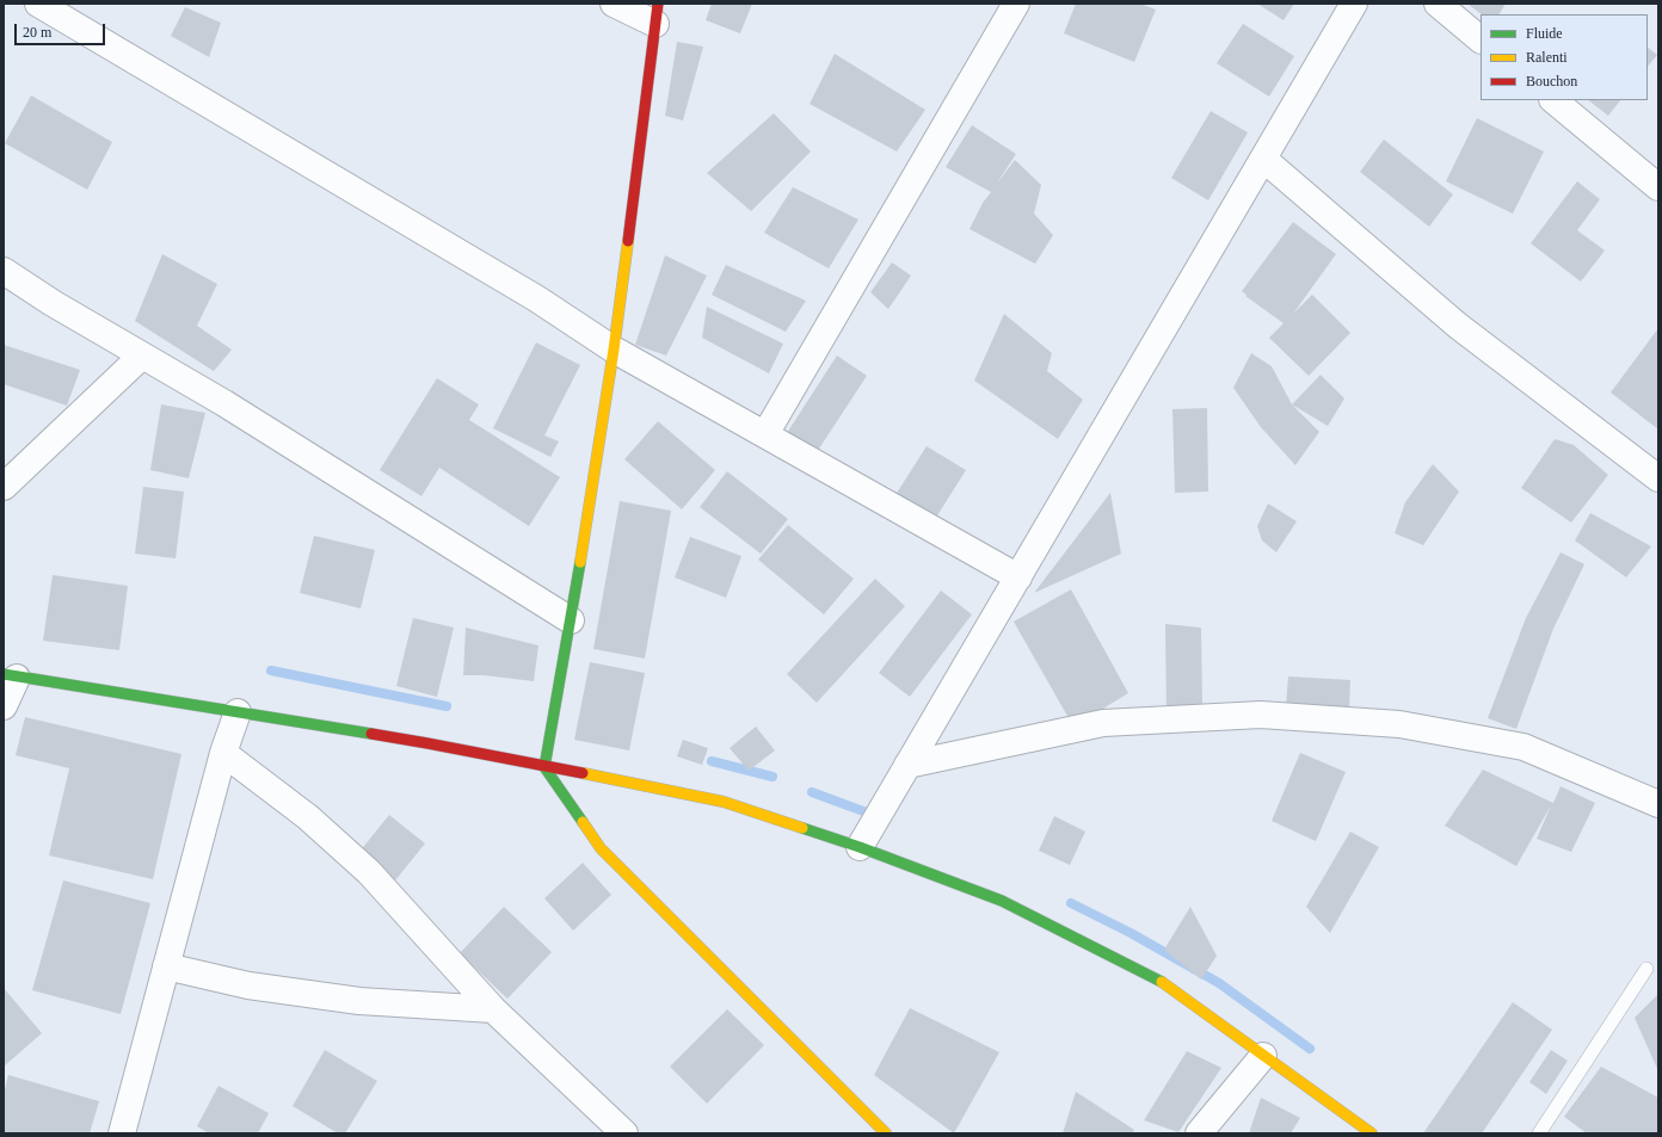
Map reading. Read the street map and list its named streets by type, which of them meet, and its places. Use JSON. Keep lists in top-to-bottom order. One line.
{"legend":["Fluide","Ralenti","Bouchon"],"scale_bar":"20 m"}
